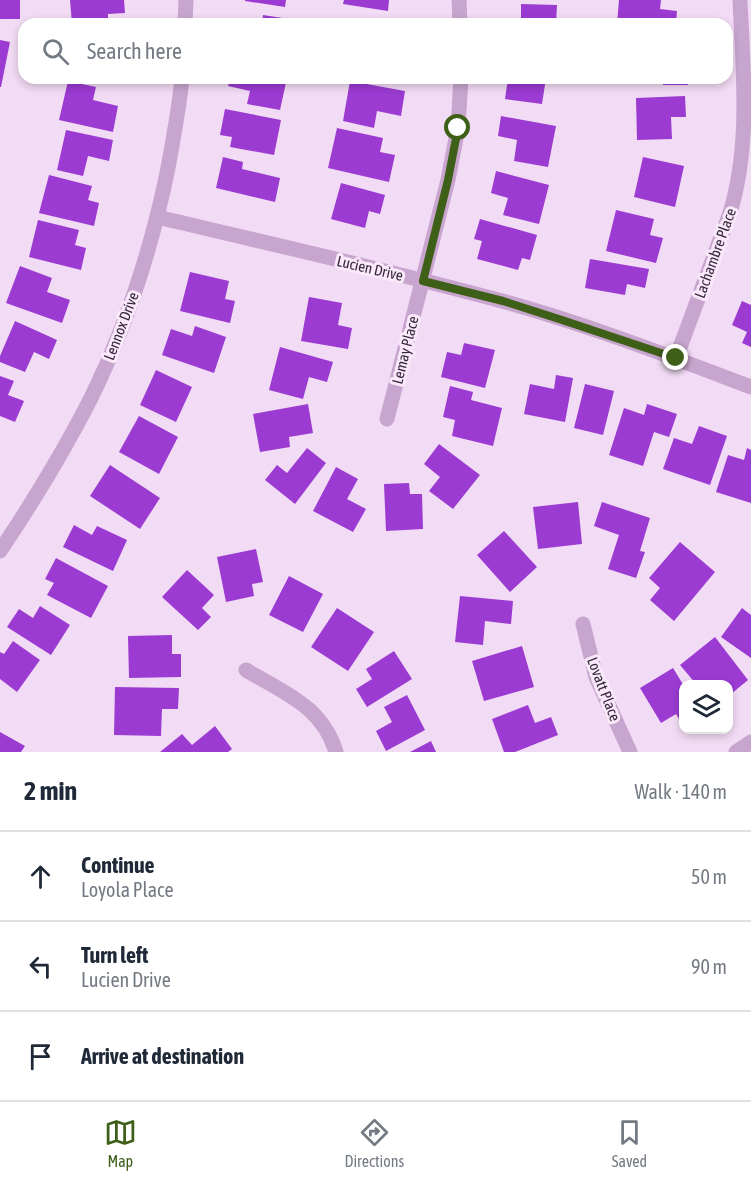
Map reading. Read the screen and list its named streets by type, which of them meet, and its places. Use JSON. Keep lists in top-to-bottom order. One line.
{"streets":{"street":["Lachambre Place","Lucien Drive","Lennox Drive","Lemay Place","Lovatt Place"]},"crossings":[["Lachambre Place","Lucien Drive"],["Lucien Drive","Lennox Drive"],["Lucien Drive","Lemay Place"]],"page":{"search":"Search here","heading":["2 min","Walk · 140 m"],"list":[["Continue","Loyola Place","50 m"],["Turn left","Lucien Drive","90 m"],"Arrive at destination"],"nav":["Map","Directions","Saved"]}}
